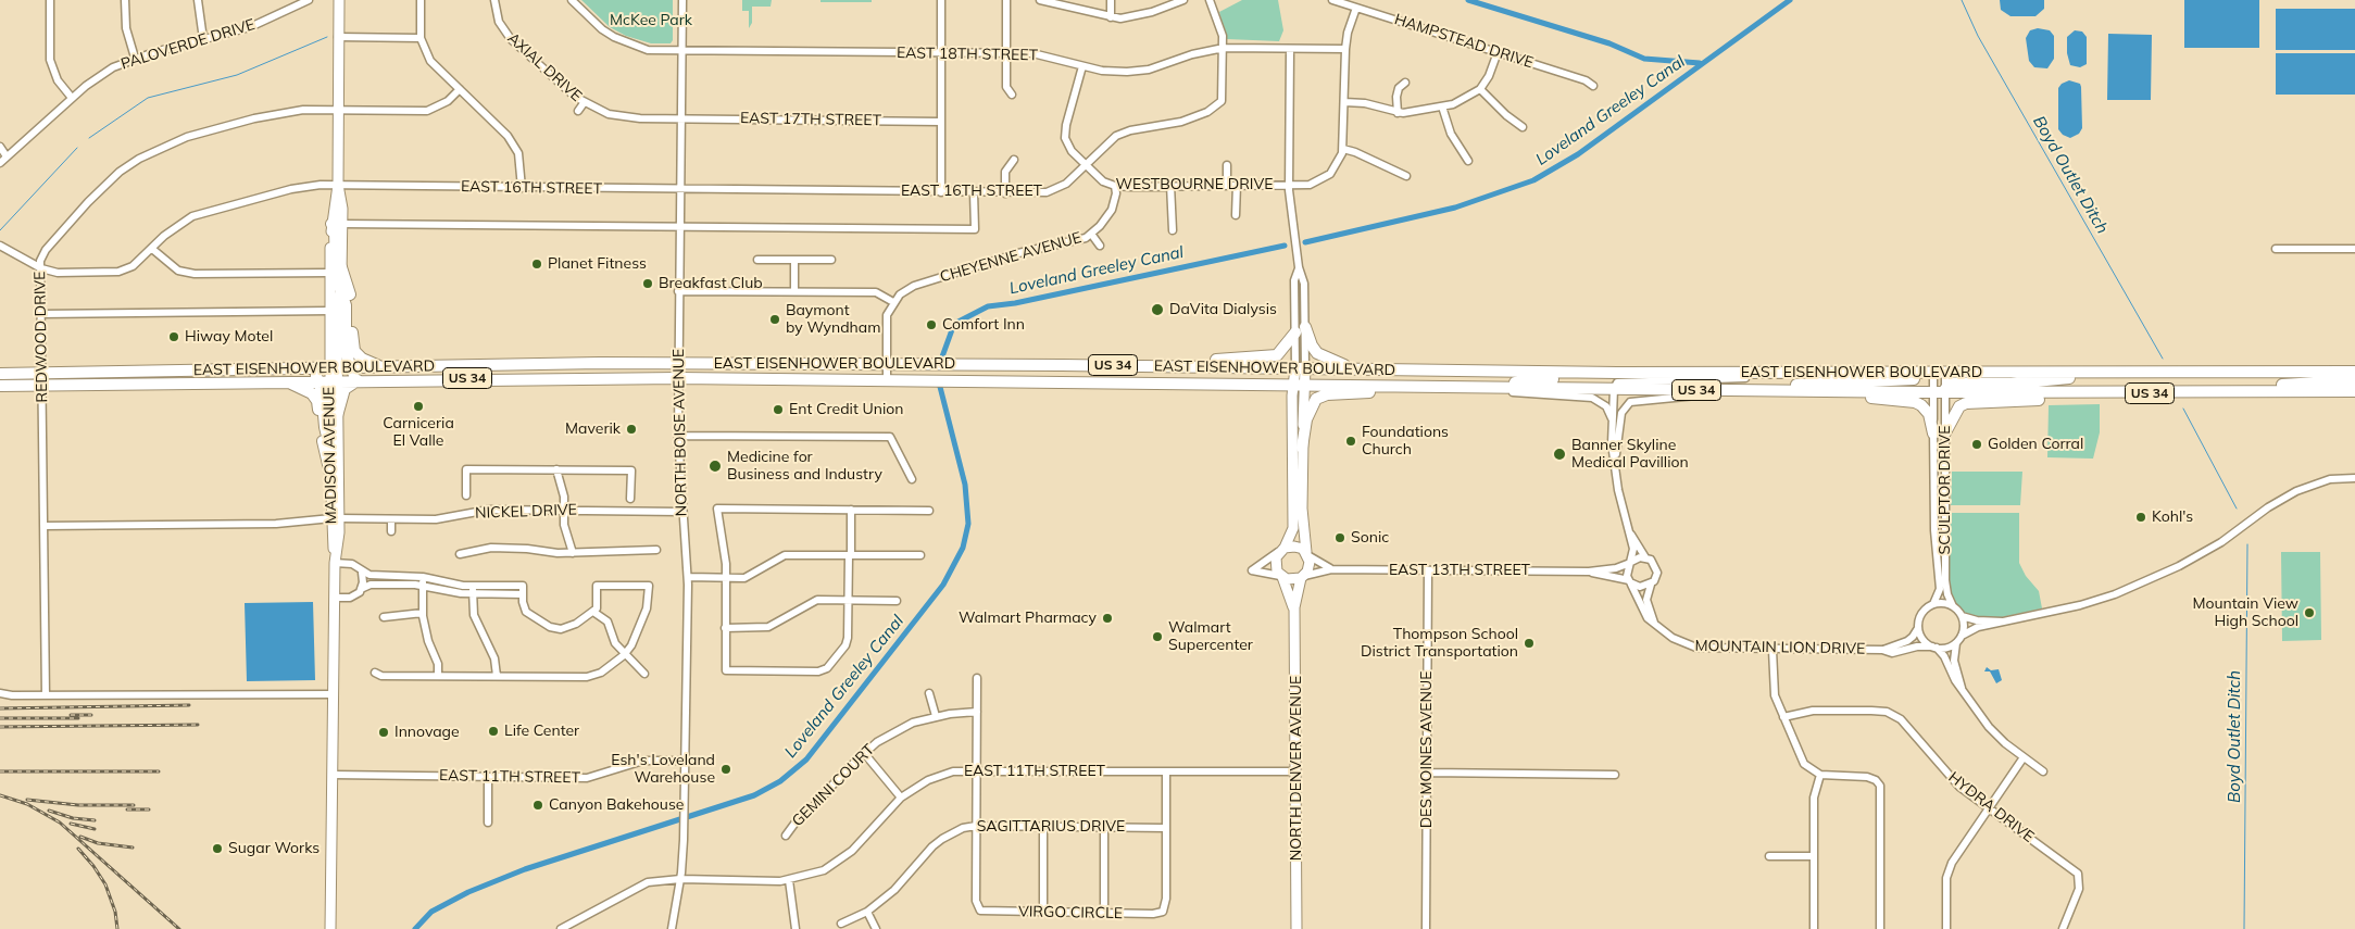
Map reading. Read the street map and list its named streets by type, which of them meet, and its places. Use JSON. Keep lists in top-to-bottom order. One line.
{"streets":{"highway":["EAST EISENHOWER BOULEVARD","US 34"],"main road":["MADISON AVENUE","NORTH DENVER AVENUE"],"street":["HAMPSTEAD DRIVE","PALOVERDE DRIVE","EAST 18TH STREET","AXIAL DRIVE","EAST 17TH STREET","WESTBOURNE DRIVE","EAST 16TH STREET","CHEYENNE AVENUE","REDWOOD DRIVE","NORTH BOISE AVENUE","SCULPTOR DRIVE","NICKEL DRIVE","EAST 13TH STREET","MOUNTAIN LION DRIVE","DES MOINES AVENUE","EAST 11TH STREET","GEMINI COURT","HYDRA DRIVE","SAGITTARIUS DRIVE","VIRGO CIRCLE"]},"crossings":[["EAST 18TH STREET","WESTBOURNE DRIVE"],["EAST 18TH STREET","EAST 16TH STREET"],["EAST 18TH STREET","NORTH BOISE AVENUE"],["AXIAL DRIVE","EAST 17TH STREET"],["AXIAL DRIVE","NORTH BOISE AVENUE"],["EAST 17TH STREET","NORTH BOISE AVENUE"],["WESTBOURNE DRIVE","EAST 16TH STREET"],["WESTBOURNE DRIVE","CHEYENNE AVENUE"],["EAST 16TH STREET","REDWOOD DRIVE"],["EAST 16TH STREET","NORTH BOISE AVENUE"],["EAST 16TH STREET","MADISON AVENUE"],["REDWOOD DRIVE","EAST EISENHOWER BOULEVARD"],["REDWOOD DRIVE","MADISON AVENUE"],["REDWOOD DRIVE","NICKEL DRIVE"],["EAST EISENHOWER BOULEVARD","NORTH BOISE AVENUE"],["EAST EISENHOWER BOULEVARD","MADISON AVENUE"],["EAST EISENHOWER BOULEVARD","SCULPTOR DRIVE"],["NORTH BOISE AVENUE","NICKEL DRIVE"],["NORTH BOISE AVENUE","EAST 11TH STREET"],["MADISON AVENUE","NICKEL DRIVE"],["MADISON AVENUE","EAST 11TH STREET"],["SCULPTOR DRIVE","MOUNTAIN LION DRIVE"],["EAST 13TH STREET","MOUNTAIN LION DRIVE"],["EAST 13TH STREET","DES MOINES AVENUE"],["EAST 13TH STREET","NORTH DENVER AVENUE"],["NORTH DENVER AVENUE","EAST 11TH STREET"],["EAST 11TH STREET","VIRGO CIRCLE"],["GEMINI COURT","VIRGO CIRCLE"],["SAGITTARIUS DRIVE","VIRGO CIRCLE"]],"water":["Loveland Greeley Canal","Boyd Outlet Ditch"],"parks":["McKee Park"],"places":["Planet Fitness","Breakfast Club","DaVita Dialysis","Baymont by Wyndham","Comfort Inn","Hiway Motel","Carniceria El Valle","Ent Credit Union","Maverik","Foundations Church","Golden Corral","Banner Skyline Medical Pavillion","Medicine for Business and Industry","Kohl's","Sonic","Mountain View High School","Walmart Pharmacy","Walmart Supercenter","Thompson School District Transportation","Life Center","Innovage","Esh's Loveland Warehouse","Canyon Bakehouse","Sugar Works"]}
